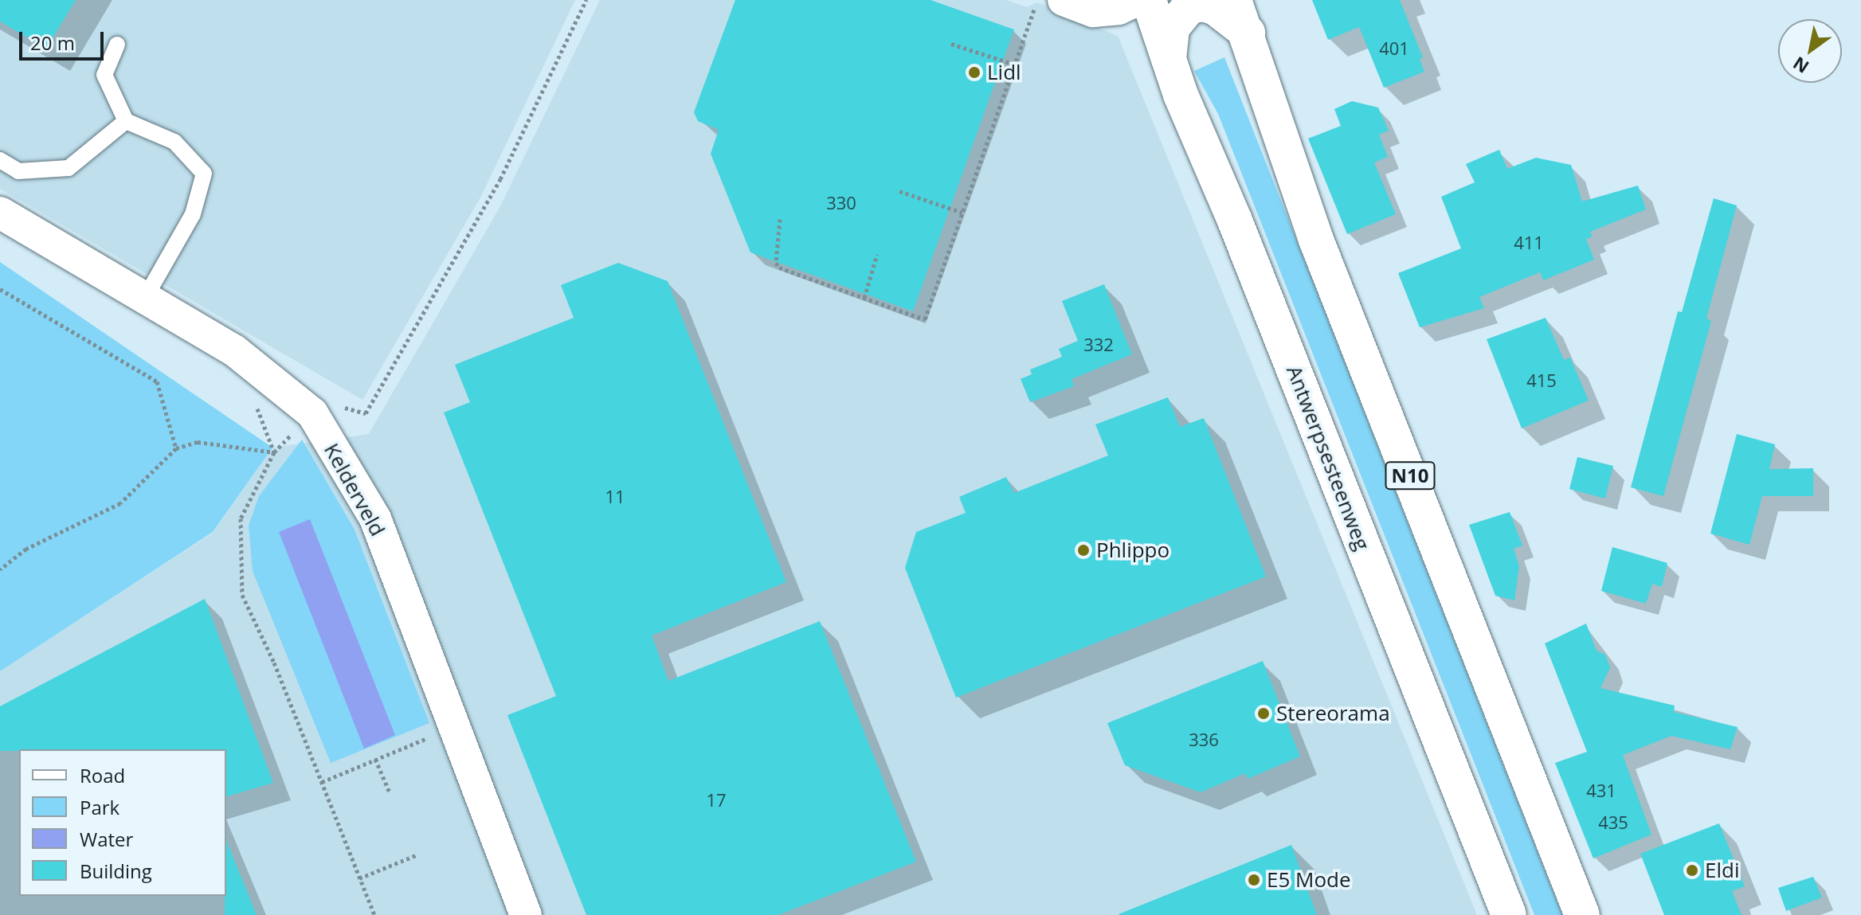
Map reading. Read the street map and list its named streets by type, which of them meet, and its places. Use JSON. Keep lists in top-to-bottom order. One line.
{"streets":{"main road":["Antwerpsesteenweg","N10"],"street":["Kelderveld"]},"places":["Lidl","Phlippo","Stereorama","Eldi","E5 Mode"],"house_numbers":["401","330","411","332","415","11","336","431","17","435"],"legend":["Road","Park","Water","Building"],"scale_bar":"20 m","north":"bottom left"}
